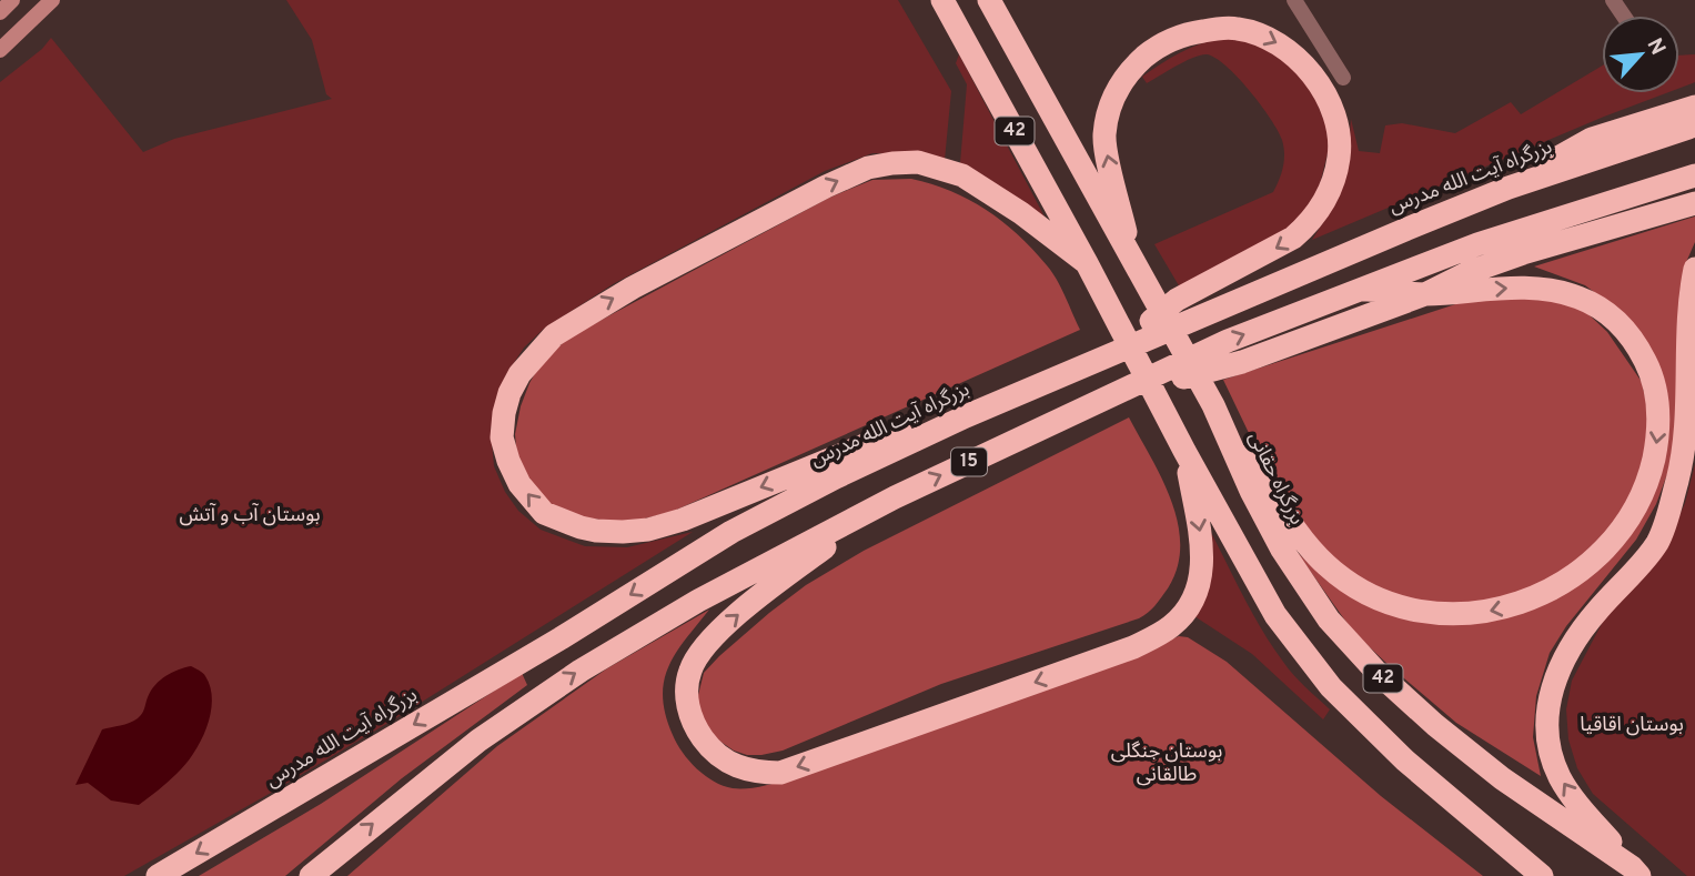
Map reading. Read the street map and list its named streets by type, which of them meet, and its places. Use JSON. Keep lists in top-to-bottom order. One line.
{"streets":{"highway":["42","بزرگراه آیت الله مدرس","15","بزرگراه حقانی"]},"parks":["بوستان آب و آتش","بوستان اقاقیا","بوستان جنگلی طالقانی"],"north":"top right"}
